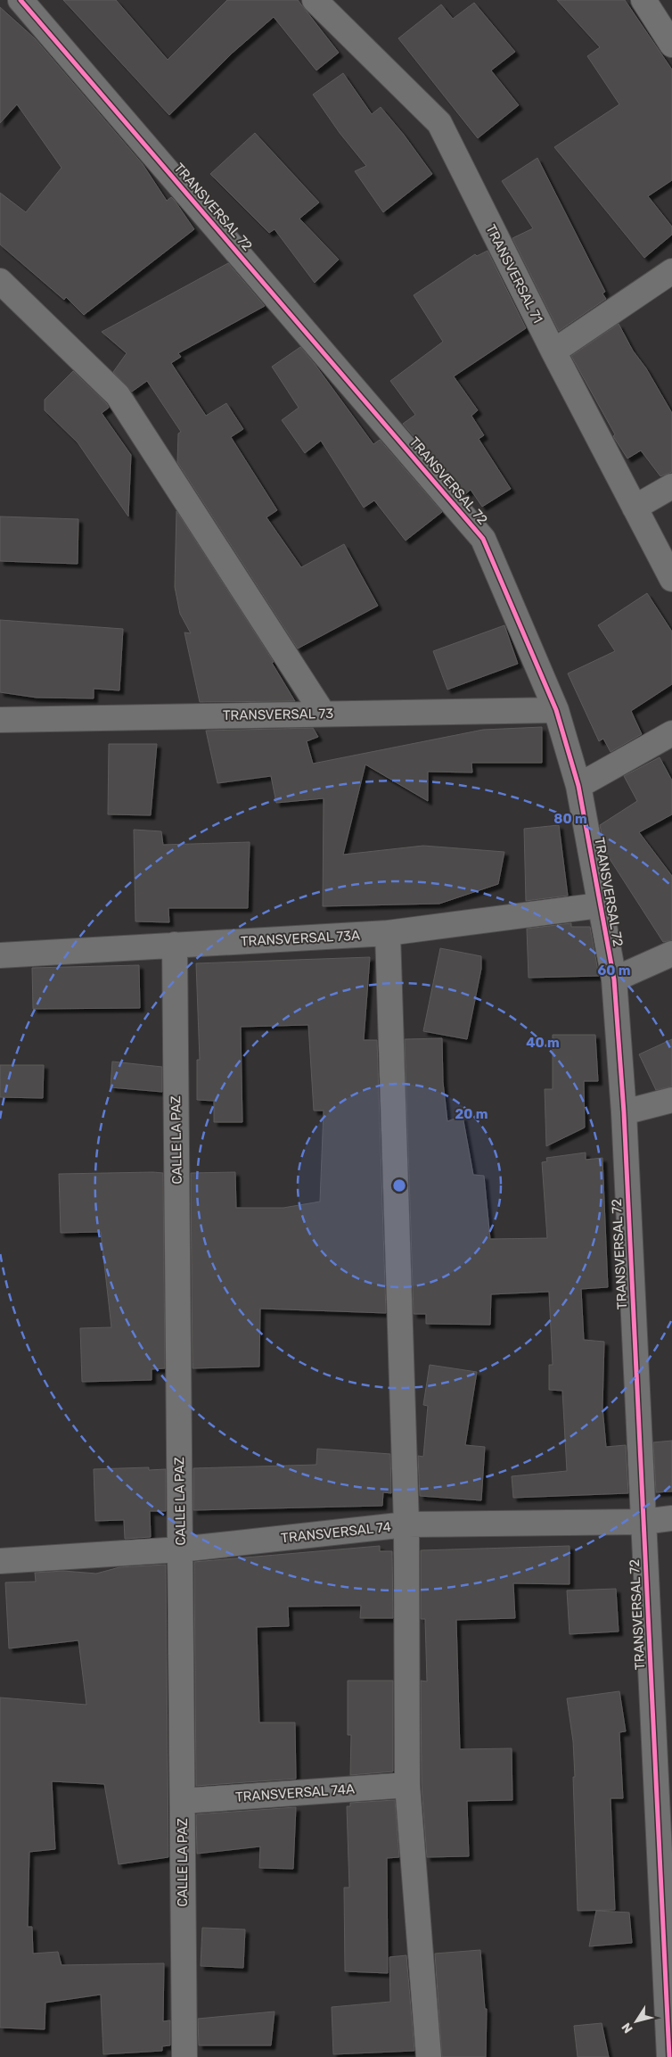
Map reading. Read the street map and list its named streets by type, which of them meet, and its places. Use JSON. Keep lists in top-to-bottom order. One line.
{"streets":{"street":["TRANSVERSAL 72","TRANSVERSAL 71","TRANSVERSAL 73","TRANSVERSAL 73A","CALLE LA PAZ","TRANSVERSAL 74","TRANSVERSAL 74A"]},"crossings":[["TRANSVERSAL 72","TRANSVERSAL 73"],["TRANSVERSAL 72","TRANSVERSAL 73A"],["TRANSVERSAL 72","TRANSVERSAL 74"],["TRANSVERSAL 73A","CALLE LA PAZ"],["CALLE LA PAZ","TRANSVERSAL 74"],["CALLE LA PAZ","TRANSVERSAL 74A"]],"north":"bottom left","rings":["80 m","60 m","40 m","20 m"]}
